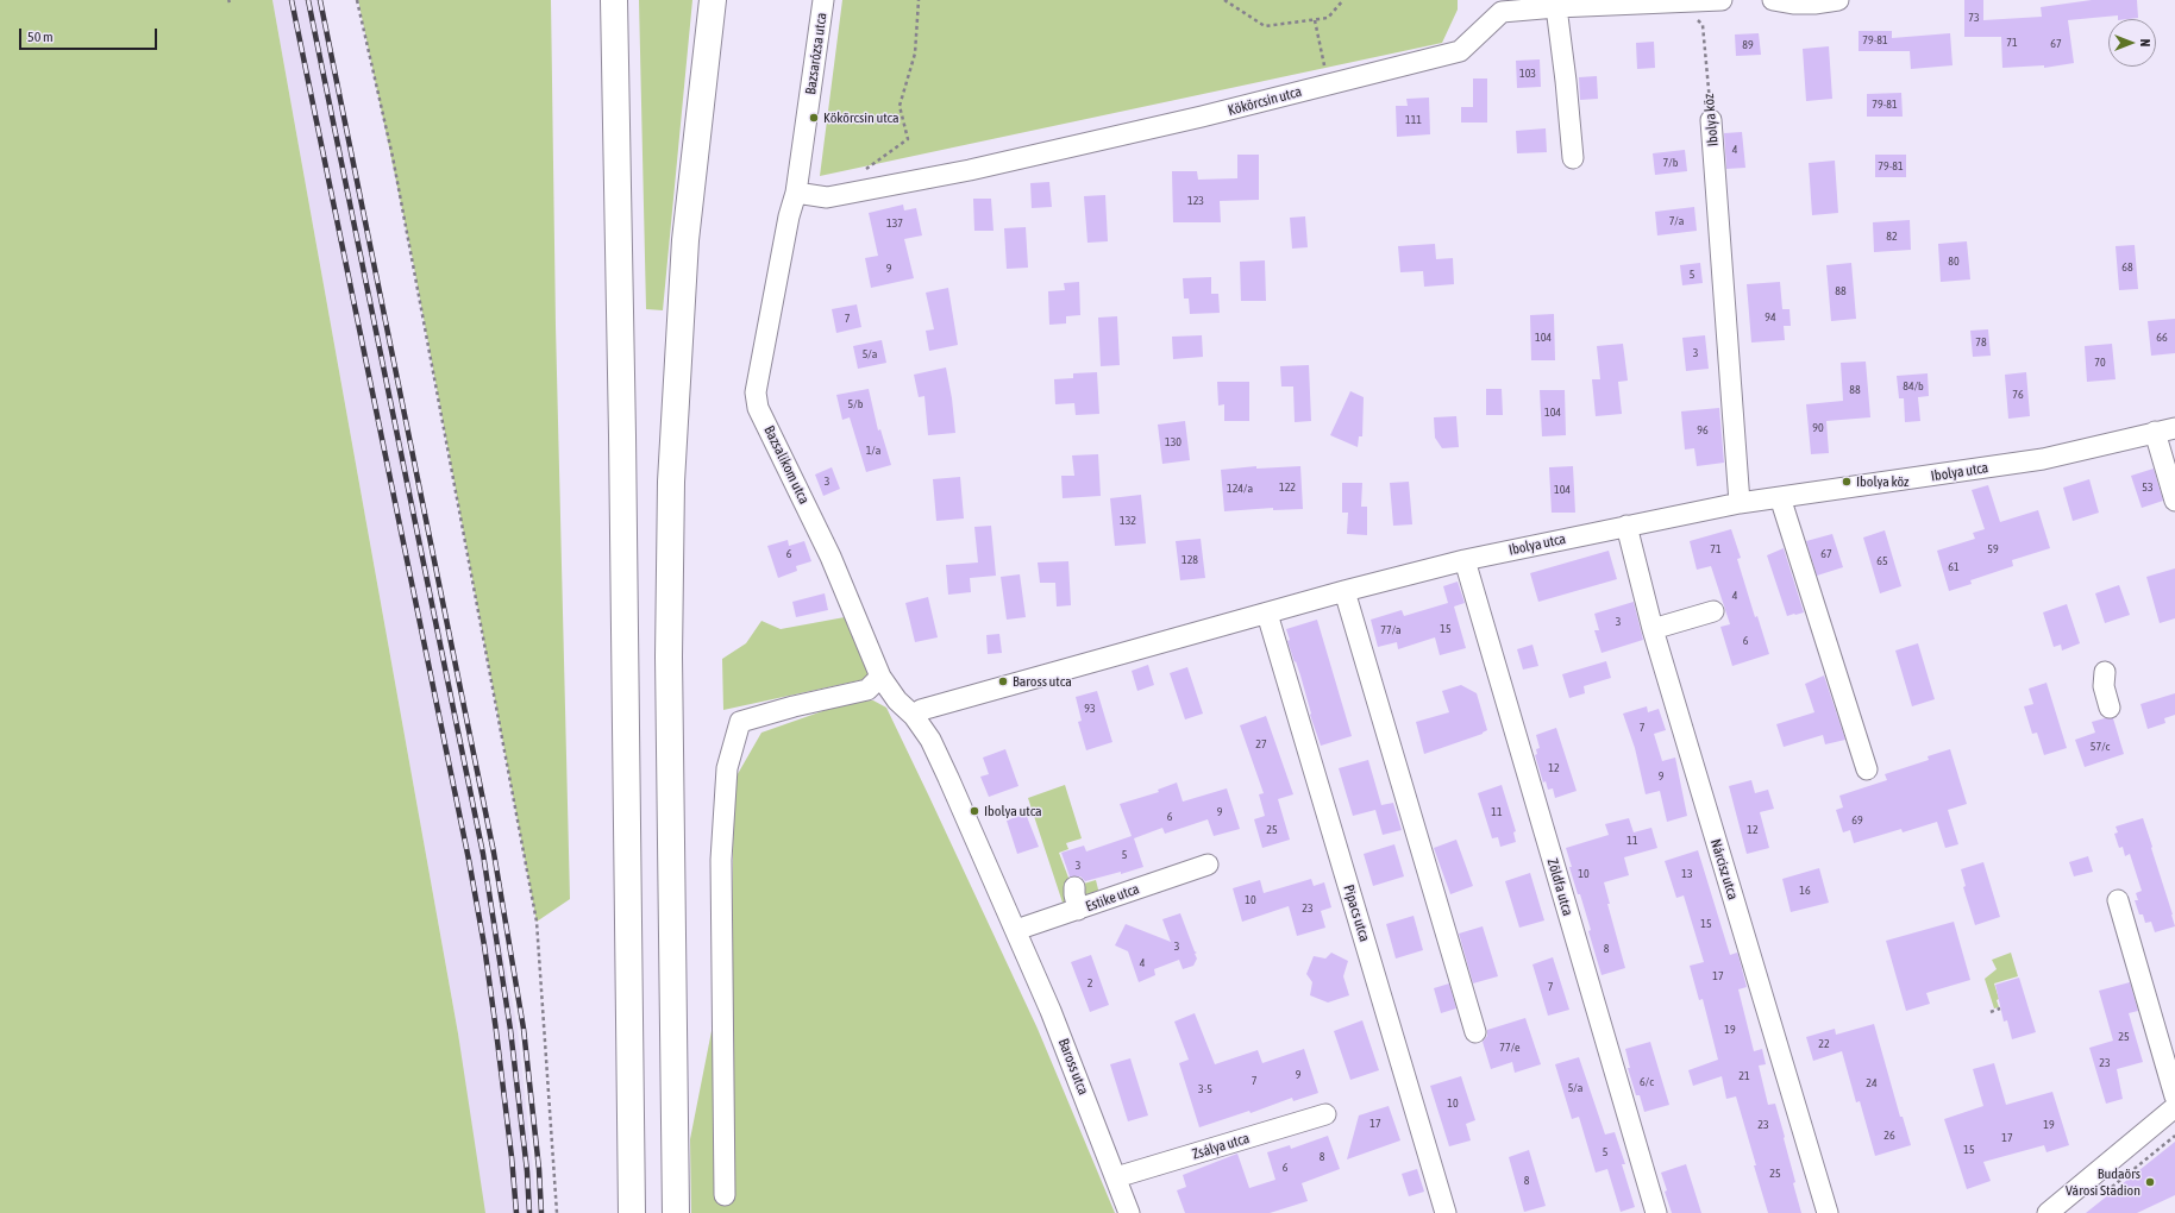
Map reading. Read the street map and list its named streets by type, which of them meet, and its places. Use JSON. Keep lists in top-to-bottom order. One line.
{"streets":{"street":["Bazsarózsa utca","Kökörcsin utca","Ibolya köz","Bazsalikom utca","Ibolya utca","Nárcisz utca","Zöldfa utca","Estike utca","Pipacs utca","Baross utca","Zsálya utca"]},"crossings":[["Bazsarózsa utca","Kökörcsin utca"],["Bazsarózsa utca","Bazsalikom utca"],["Kökörcsin utca","Ibolya köz"],["Kökörcsin utca","Bazsalikom utca"],["Ibolya köz","Ibolya utca"],["Bazsalikom utca","Ibolya utca"],["Bazsalikom utca","Baross utca"],["Ibolya utca","Nárcisz utca"],["Ibolya utca","Zöldfa utca"],["Ibolya utca","Pipacs utca"],["Ibolya utca","Baross utca"],["Estike utca","Baross utca"],["Baross utca","Zsálya utca"]],"places":["Kökörcsin utca","Ibolya köz","Baross utca","Ibolya utca","Budaörs Városi Stadion"],"house_numbers":["73","79-81","71","67","89","103","79-81","111","4","7/b","79-81","123","7/a","137","82","80","68","9","5","88","94","7","104","66","78","3","5/a","70","84/b","88","76","5/b","104","90","96","130","1/a","3","122","53","124/a","104","132","71","59","6","67","128","65","61","4","3","15","77/a","6","93","7","27","57/c","12","9","9","11","6","69","25","12","11","5","3","10","13","16","10","23","15","3","8","4","17","2","7","19","25","22","77/e","23","9","21","7","6/c","24","5/a","3-5","10","17","23","19","26","17","15","5","8","6","25","8"],"scale_bar":"50 m","north":"right"}
